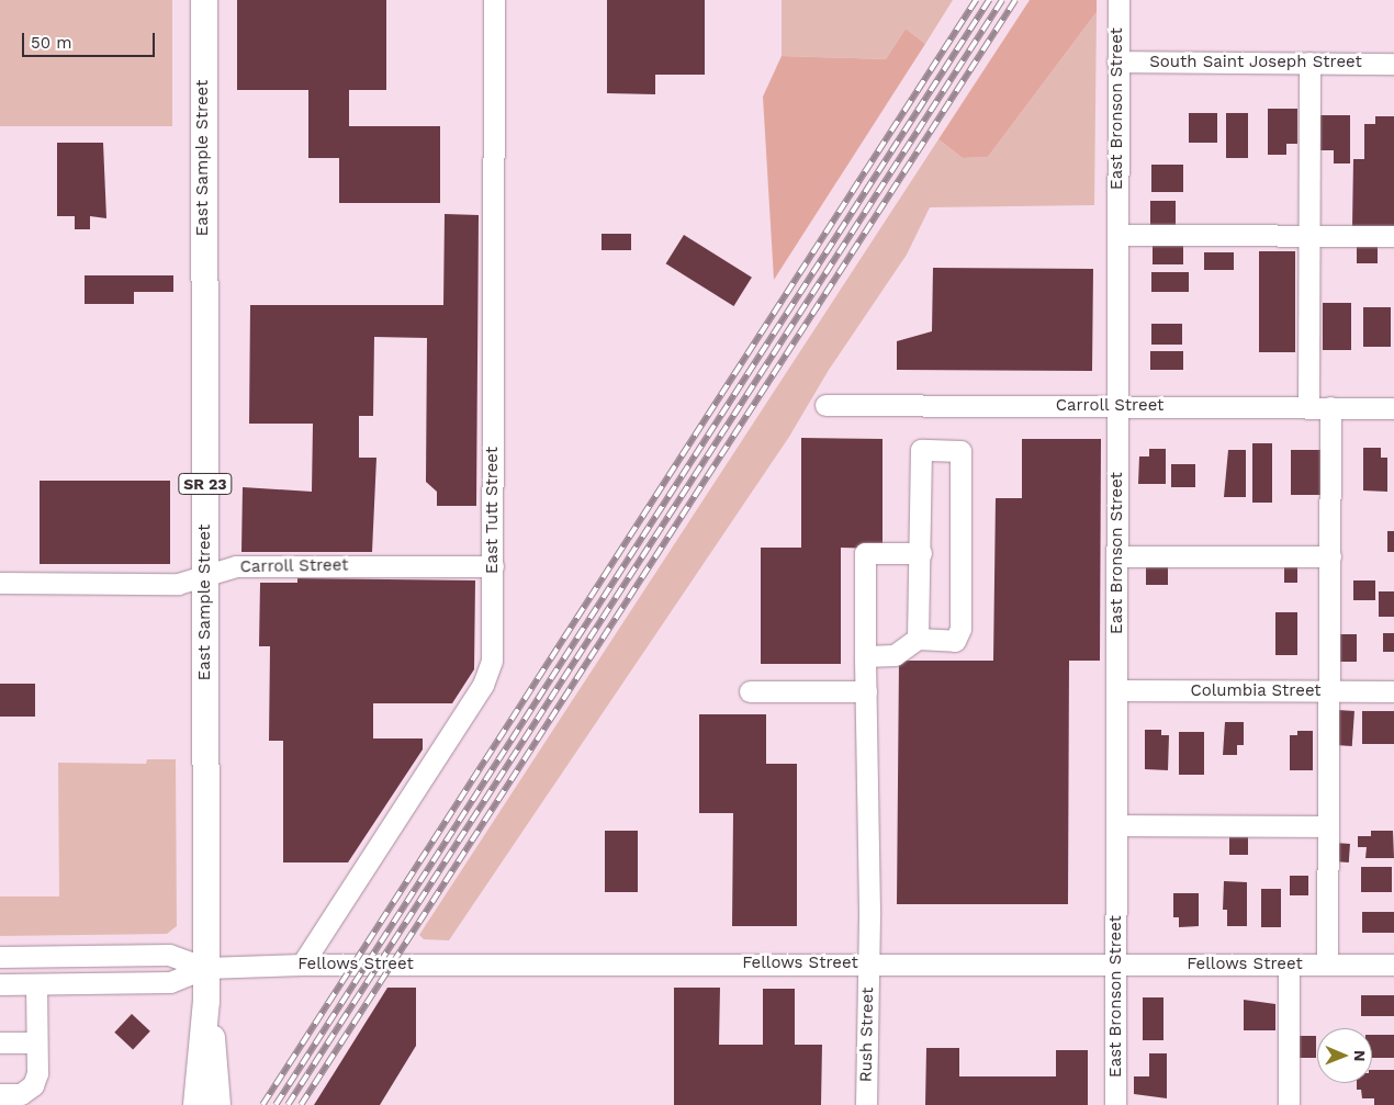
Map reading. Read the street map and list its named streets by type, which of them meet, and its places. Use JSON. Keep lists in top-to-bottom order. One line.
{"streets":{"main road":["East Sample Street","SR 23"],"street":["South Saint Joseph Street","East Bronson Street","Carroll Street","East Tutt Street","Columbia Street","Fellows Street","Rush Street"]},"crossings":[["South Saint Joseph Street","East Bronson Street"],["East Bronson Street","Carroll Street"],["East Bronson Street","Columbia Street"],["East Bronson Street","Fellows Street"],["East Sample Street","Carroll Street"],["East Sample Street","SR 23"],["East Sample Street","Fellows Street"],["Carroll Street","East Tutt Street"],["East Tutt Street","Fellows Street"],["Fellows Street","Rush Street"]],"scale_bar":"50 m","north":"right"}
